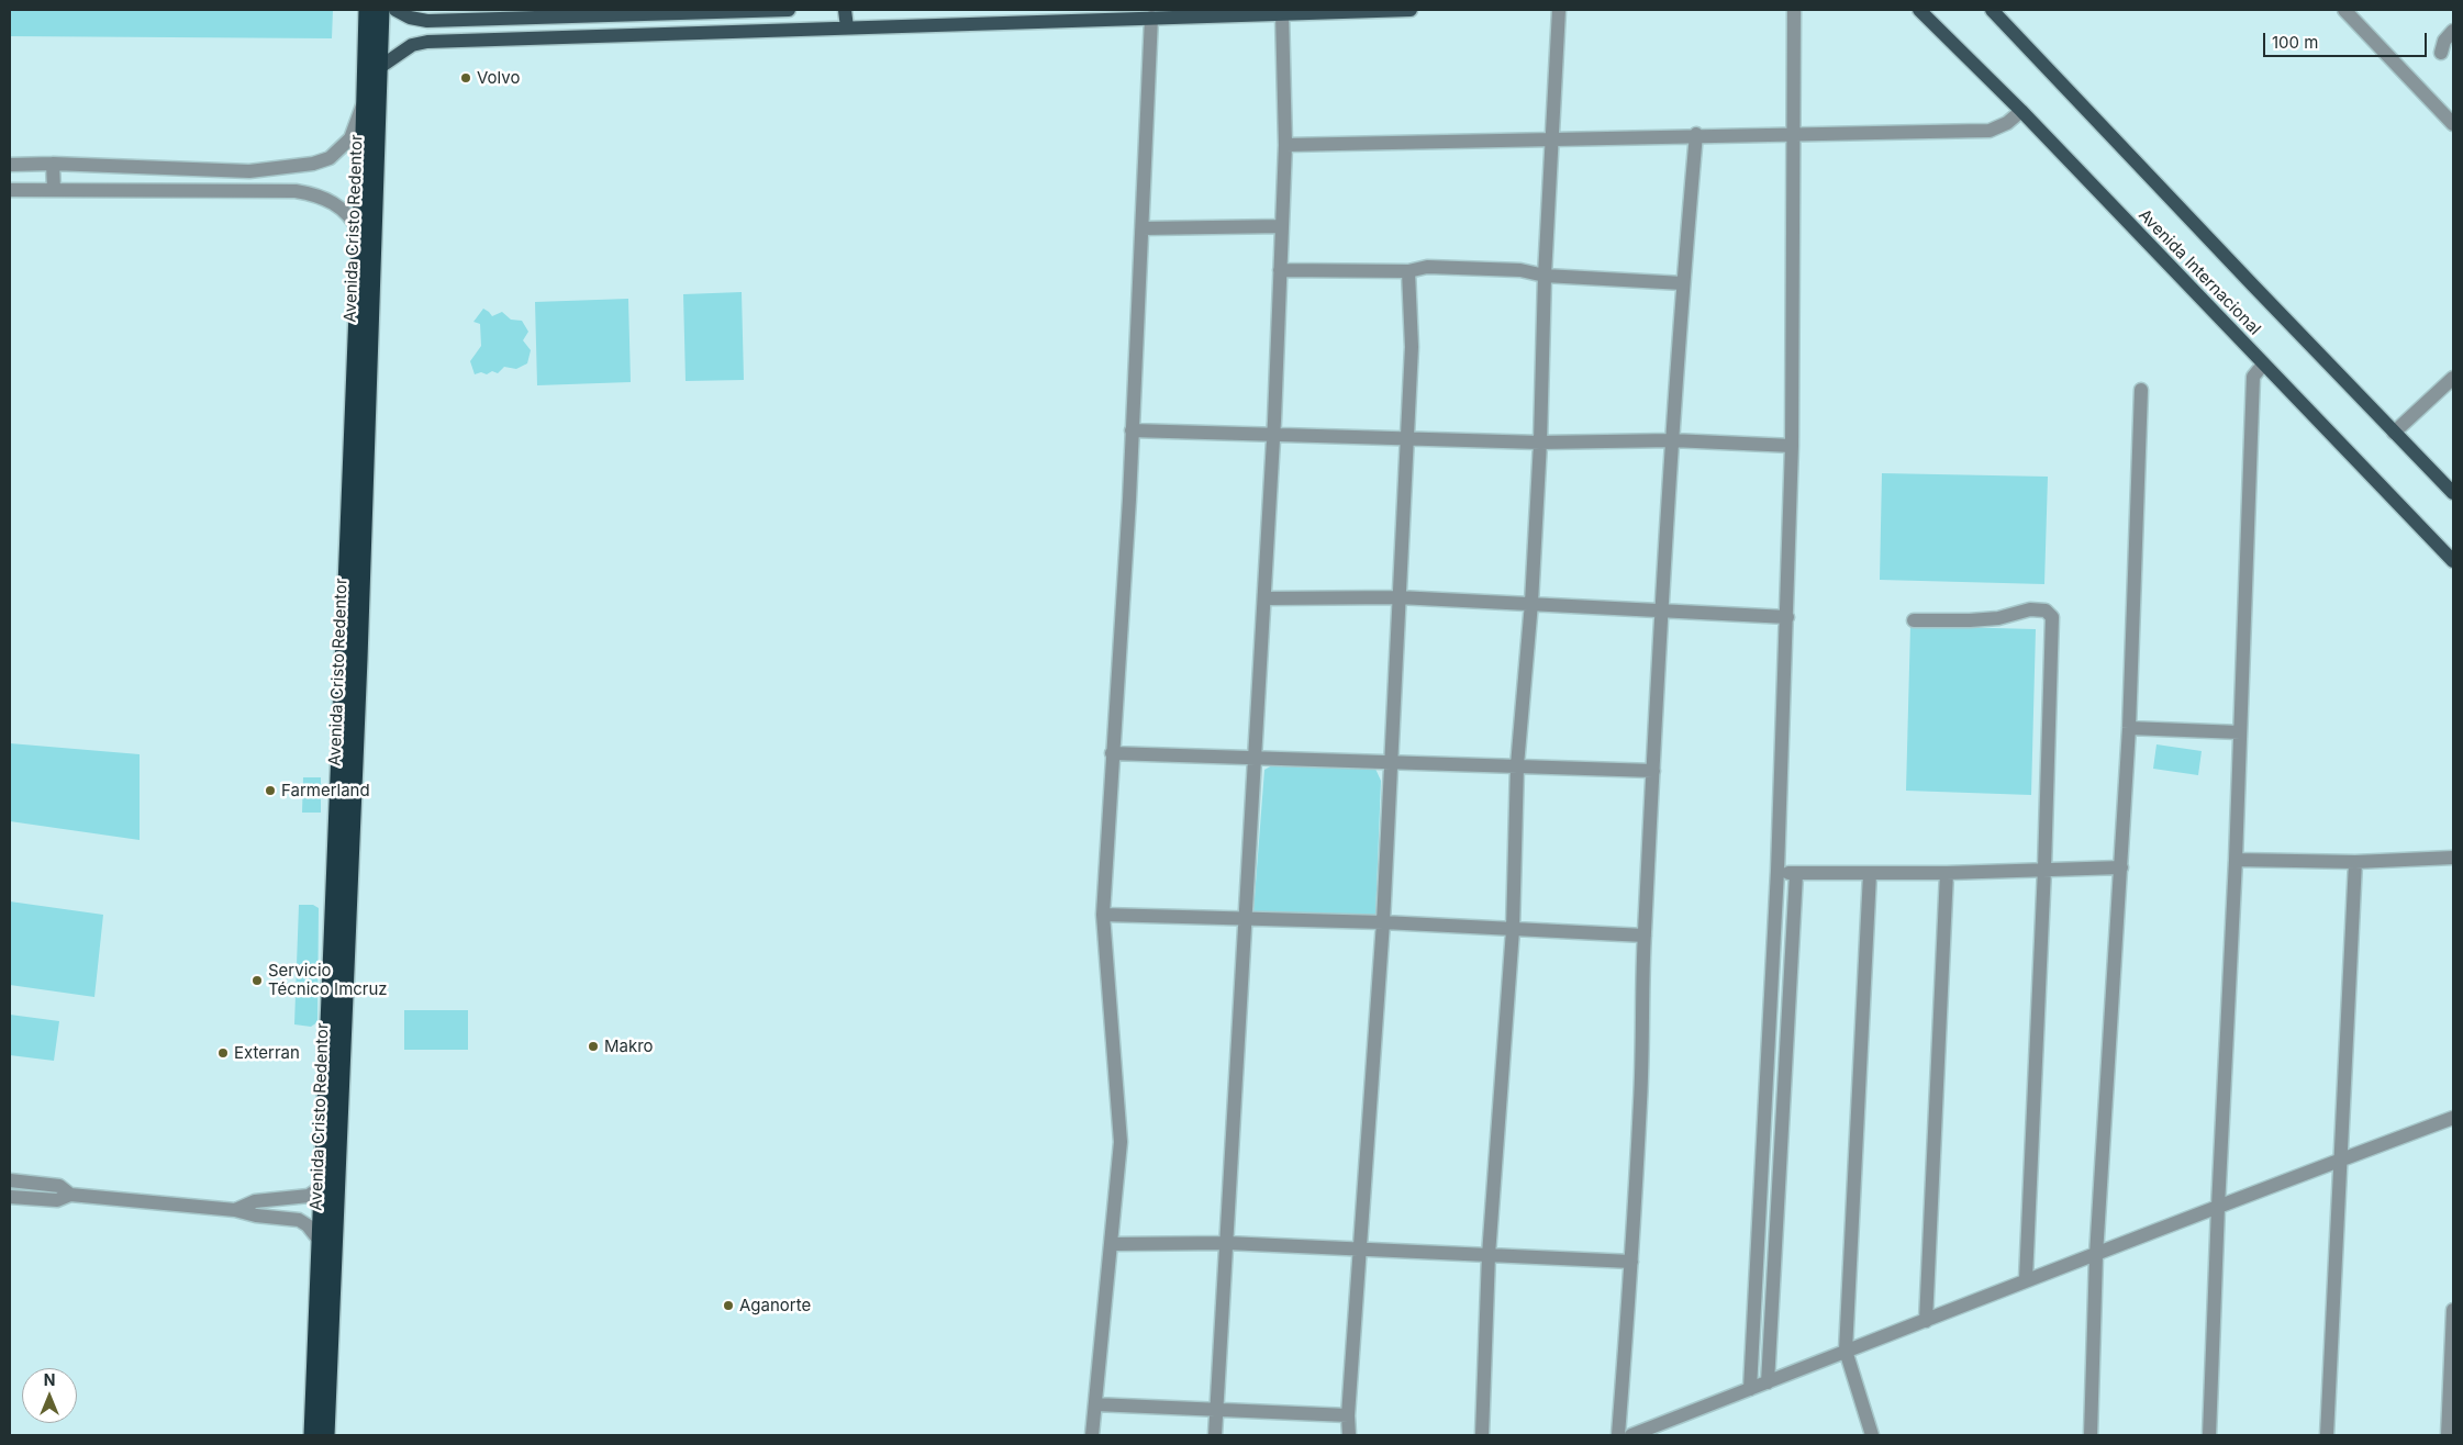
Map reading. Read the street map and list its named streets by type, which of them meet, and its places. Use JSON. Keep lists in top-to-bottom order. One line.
{"streets":{"highway":["Avenida Cristo Redentor"],"main road":["Avenida Internacional"]},"places":["Volvo","Farmerland","Servicio Técnico Imcruz","Makro","Exterran","Aganorte"],"scale_bar":"100 m","north":"top"}
